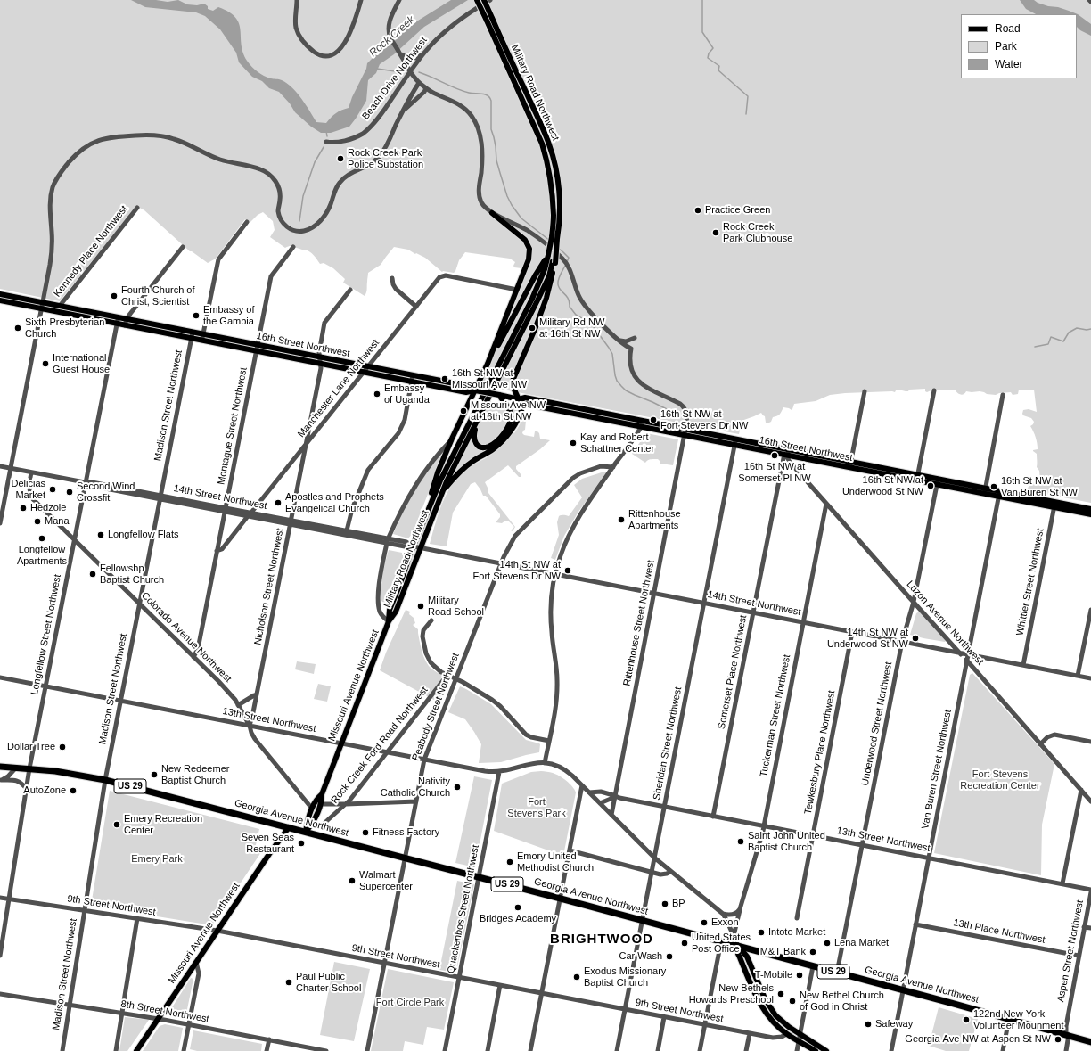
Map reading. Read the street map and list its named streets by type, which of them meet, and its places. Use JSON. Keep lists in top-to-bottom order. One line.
{"streets":{"highway":["US 29","Georgia Avenue Northwest"],"main road":["Military Road Northwest","16th Street Northwest","Missouri Avenue Northwest"],"street":["Beach Drive Northwest","Kennedy Place Northwest","Manchester Lane Northwest","Madison Street Northwest","Montague Street Northwest","14th Street Northwest","Whittier Street Northwest","Nicholson Street Northwest","Rittenhouse Street Northwest","Luzon Avenue Northwest","Longfellow Street Northwest","Colorado Avenue Northwest","Somerset Place Northwest","Peabody Street Northwest","Tuckerman Street Northwest","13th Street Northwest","Underwood Street Northwest","Sheridan Street Northwest","Rock Creek Ford Road Northwest","Tewkesbury Place Northwest","Van Buren Street Northwest","9th Street Northwest","Quackenbos Street Northwest","13th Place Northwest","Aspen Street Northwest","8th Street Northwest"]},"crossings":[["Military Road Northwest","14th Street Northwest"],["Military Road Northwest","Missouri Avenue Northwest"],["Kennedy Place Northwest","16th Street Northwest"],["16th Street Northwest","Manchester Lane Northwest"],["16th Street Northwest","Madison Street Northwest"],["16th Street Northwest","Montague Street Northwest"],["16th Street Northwest","Whittier Street Northwest"],["16th Street Northwest","Nicholson Street Northwest"],["16th Street Northwest","Rittenhouse Street Northwest"],["16th Street Northwest","Luzon Avenue Northwest"],["16th Street Northwest","Longfellow Street Northwest"],["16th Street Northwest","Somerset Place Northwest"],["16th Street Northwest","Missouri Avenue Northwest"],["16th Street Northwest","Underwood Street Northwest"],["16th Street Northwest","Sheridan Street Northwest"],["16th Street Northwest","Van Buren Street Northwest"],["Manchester Lane Northwest","Montague Street Northwest"],["Manchester Lane Northwest","14th Street Northwest"],["Manchester Lane Northwest","Nicholson Street Northwest"],["Manchester Lane Northwest","Missouri Avenue Northwest"],["Madison Street Northwest","14th Street Northwest"],["Madison Street Northwest","Colorado Avenue Northwest"],["Madison Street Northwest","13th Street Northwest"],["Madison Street Northwest","Georgia Avenue Northwest"],["Madison Street Northwest","9th Street Northwest"],["Madison Street Northwest","8th Street Northwest"],["Montague Street Northwest","14th Street Northwest"],["Montague Street Northwest","Colorado Avenue Northwest"],["14th Street Northwest","Whittier Street Northwest"],["14th Street Northwest","Nicholson Street Northwest"],["14th Street Northwest","Rittenhouse Street Northwest"],["14th Street Northwest","Luzon Avenue Northwest"],["14th Street Northwest","Longfellow Street Northwest"],["14th Street Northwest","Colorado Avenue Northwest"],["14th Street Northwest","Somerset Place Northwest"],["14th Street Northwest","Missouri Avenue Northwest"],["14th Street Northwest","Peabody Street Northwest"],["14th Street Northwest","Tuckerman Street Northwest"],["14th Street Northwest","Underwood Street Northwest"],["14th Street Northwest","Sheridan Street Northwest"],["14th Street Northwest","Tewkesbury Place Northwest"],["14th Street Northwest","Van Buren Street Northwest"],["Nicholson Street Northwest","Colorado Avenue Northwest"],["Nicholson Street Northwest","13th Street Northwest"],["Rittenhouse Street Northwest","13th Street Northwest"],["Luzon Avenue Northwest","Somerset Place Northwest"],["Luzon Avenue Northwest","Tuckerman Street Northwest"],["Luzon Avenue Northwest","Underwood Street Northwest"],["Luzon Avenue Northwest","Van Buren Street Northwest"],["Longfellow Street Northwest","Colorado Avenue Northwest"],["Longfellow Street Northwest","13th Street Northwest"],["Longfellow Street Northwest","Georgia Avenue Northwest"],["Longfellow Street Northwest","9th Street Northwest"],["Colorado Avenue Northwest","Missouri Avenue Northwest"],["Colorado Avenue Northwest","13th Street Northwest"],["Somerset Place Northwest","13th Street Northwest"],["Missouri Avenue Northwest","13th Street Northwest"],["Missouri Avenue Northwest","Georgia Avenue Northwest"],["Missouri Avenue Northwest","9th Street Northwest"],["Missouri Avenue Northwest","8th Street Northwest"],["Peabody Street Northwest","13th Street Northwest"],["Peabody Street Northwest","Georgia Avenue Northwest"],["Peabody Street Northwest","9th Street Northwest"],["Tuckerman Street Northwest","13th Street Northwest"],["13th Street Northwest","Underwood Street Northwest"],["13th Street Northwest","Sheridan Street Northwest"],["13th Street Northwest","Rock Creek Ford Road Northwest"],["13th Street Northwest","Tewkesbury Place Northwest"],["13th Street Northwest","Van Buren Street Northwest"],["13th Street Northwest","Quackenbos Street Northwest"],["13th Street Northwest","Aspen Street Northwest"],["Underwood Street Northwest","Georgia Avenue Northwest"],["Sheridan Street Northwest","Georgia Avenue Northwest"],["Sheridan Street Northwest","9th Street Northwest"],["Van Buren Street Northwest","Georgia Avenue Northwest"],["Van Buren Street Northwest","13th Place Northwest"],["Georgia Avenue Northwest","Quackenbos Street Northwest"],["Georgia Avenue Northwest","Aspen Street Northwest"],["9th Street Northwest","Quackenbos Street Northwest"],["13th Place Northwest","Aspen Street Northwest"]],"districts":["BRIGHTWOOD"],"water":["Rock Creek"],"parks":["Fort Stevens Recreation Center","Fort Stevens Park","Emery Park","Fort Circle Park"],"places":["Rock Creek Park Police Substation","Practice Green","Rock Creek Park Clubhouse","Fourth Church of Christ, Scientist","Embassy of the Gambia","Sixth Presbyterian Church","Military Rd NW at 16th St NW","International Guest House","16th St NW at Missouri Ave NW","Embassy of Uganda","Missouri Ave NW at 16th St NW","16th St NW at Fort Stevens Dr NW","Kay and Robert Schattner Center","16th St NW at Somerset Pl NW","16th St NW at Underwood St NW","16th St NW at Van Buren St NW","Delicias Market","Second Wind Crossfit","Apostles and Prophets Evangelical Church","Hedzole","Rittenhouse Apartments","Mana","Longfellow Flats","Longfellow Apartments","14th St NW at Fort Stevens Dr NW","Fellowshp Baptist Church","Military Road School","14th St NW at Underwood St NW","Dollar Tree","New Redeemer Baptist Church","Nativity Catholic Church","AutoZone","Emery Recreation Center","Fitness Factory","Saint John United Baptist Church","Seven Seas Restaurant","Emory United Methodist Church","Walmart Supercenter","BP","Bridges Academy","Exxon","Intoto Market","United States Post Office","Lena Market","M&T Bank","Car Wash","T-Mobile","Exodus Missionary Baptist Church","Paul Public Charter School","New Bethels Howards Preschool","New Bethel Church of God in Christ","122nd New York Volunteer Mounment","Safeway","Georgia Ave NW at Aspen St NW"],"legend":["Road","Park","Water"]}
